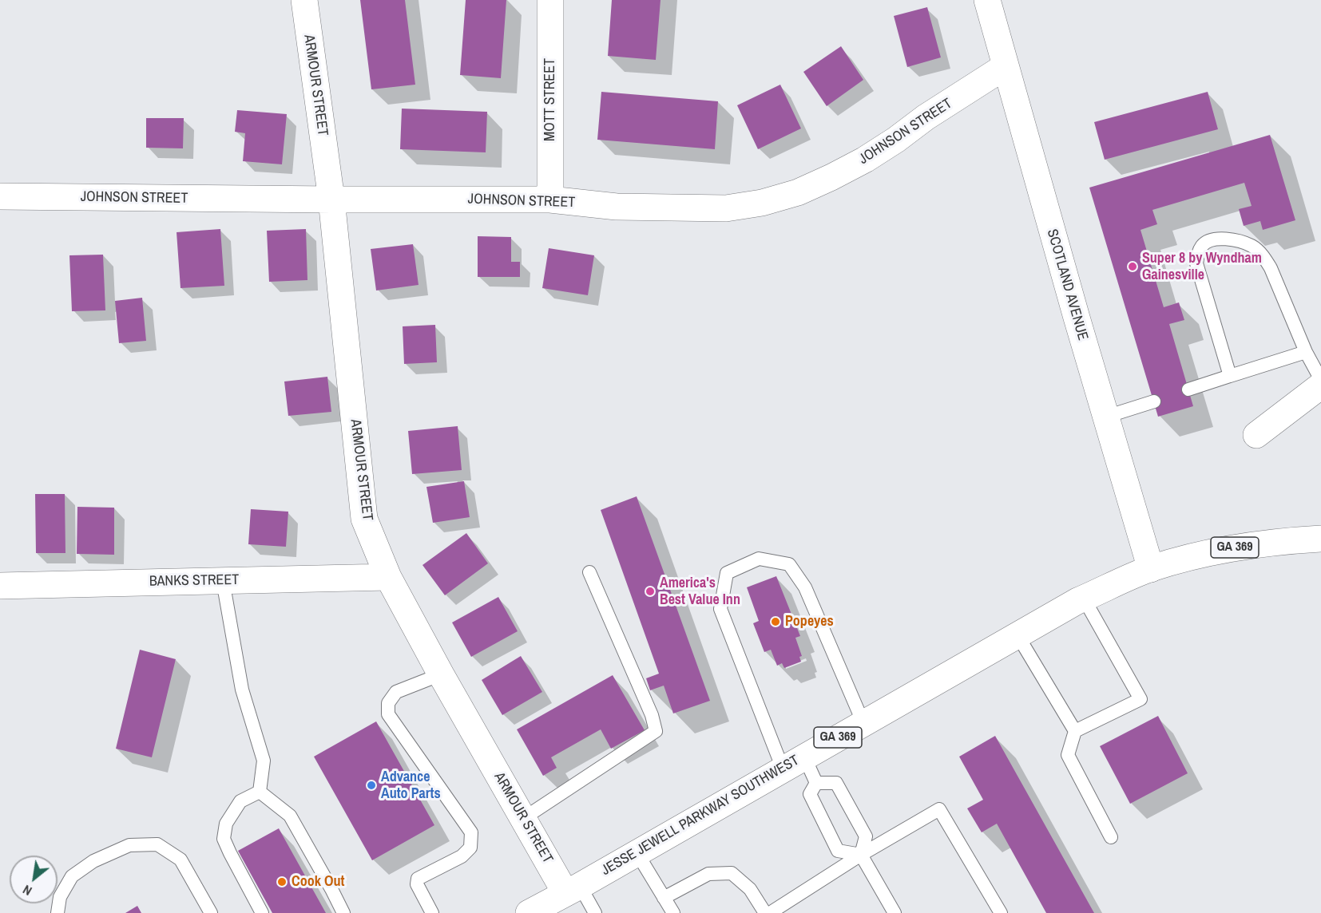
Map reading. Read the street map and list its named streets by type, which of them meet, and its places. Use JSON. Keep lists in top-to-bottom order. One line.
{"streets":{"street":["ARMOUR STREET","MOTT STREET","JOHNSON STREET","SCOTLAND AVENUE","GA 369","BANKS STREET","JESSE JEWELL PARKWAY SOUTHWEST"]},"crossings":[["ARMOUR STREET","JOHNSON STREET"],["ARMOUR STREET","BANKS STREET"],["ARMOUR STREET","JESSE JEWELL PARKWAY SOUTHWEST"],["MOTT STREET","JOHNSON STREET"],["JOHNSON STREET","SCOTLAND AVENUE"],["SCOTLAND AVENUE","GA 369"],["SCOTLAND AVENUE","JESSE JEWELL PARKWAY SOUTHWEST"],["GA 369","JESSE JEWELL PARKWAY SOUTHWEST"]],"places":["Super 8 by Wyndham Gainesville","America's Best Value Inn","Popeyes","Advance Auto Parts","Cook Out"],"north":"bottom left"}
